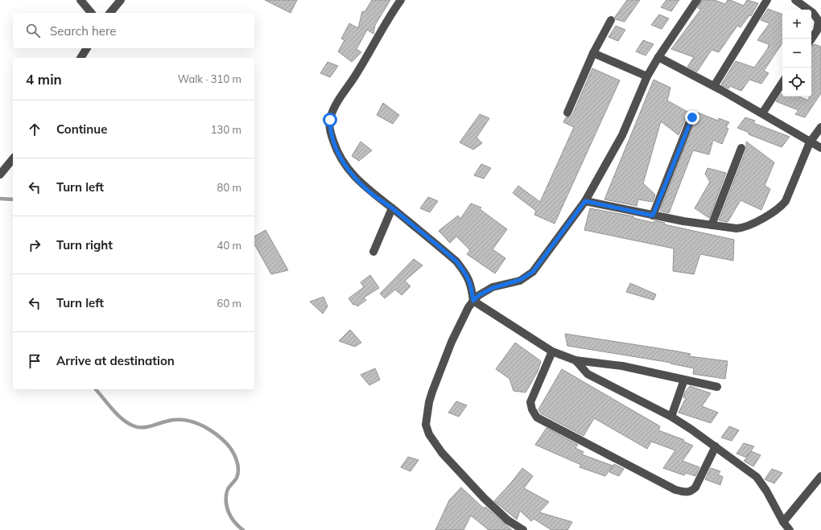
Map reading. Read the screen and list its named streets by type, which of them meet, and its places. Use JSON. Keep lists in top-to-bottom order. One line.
{"page":{"map_buttons":["+","−"],"search":"Search here","heading":["4 min","Walk · 310 m"],"list":[["Continue","130 m"],["Turn left","80 m"],["Turn right","40 m"],["Turn left","60 m"],"Arrive at destination"]}}
